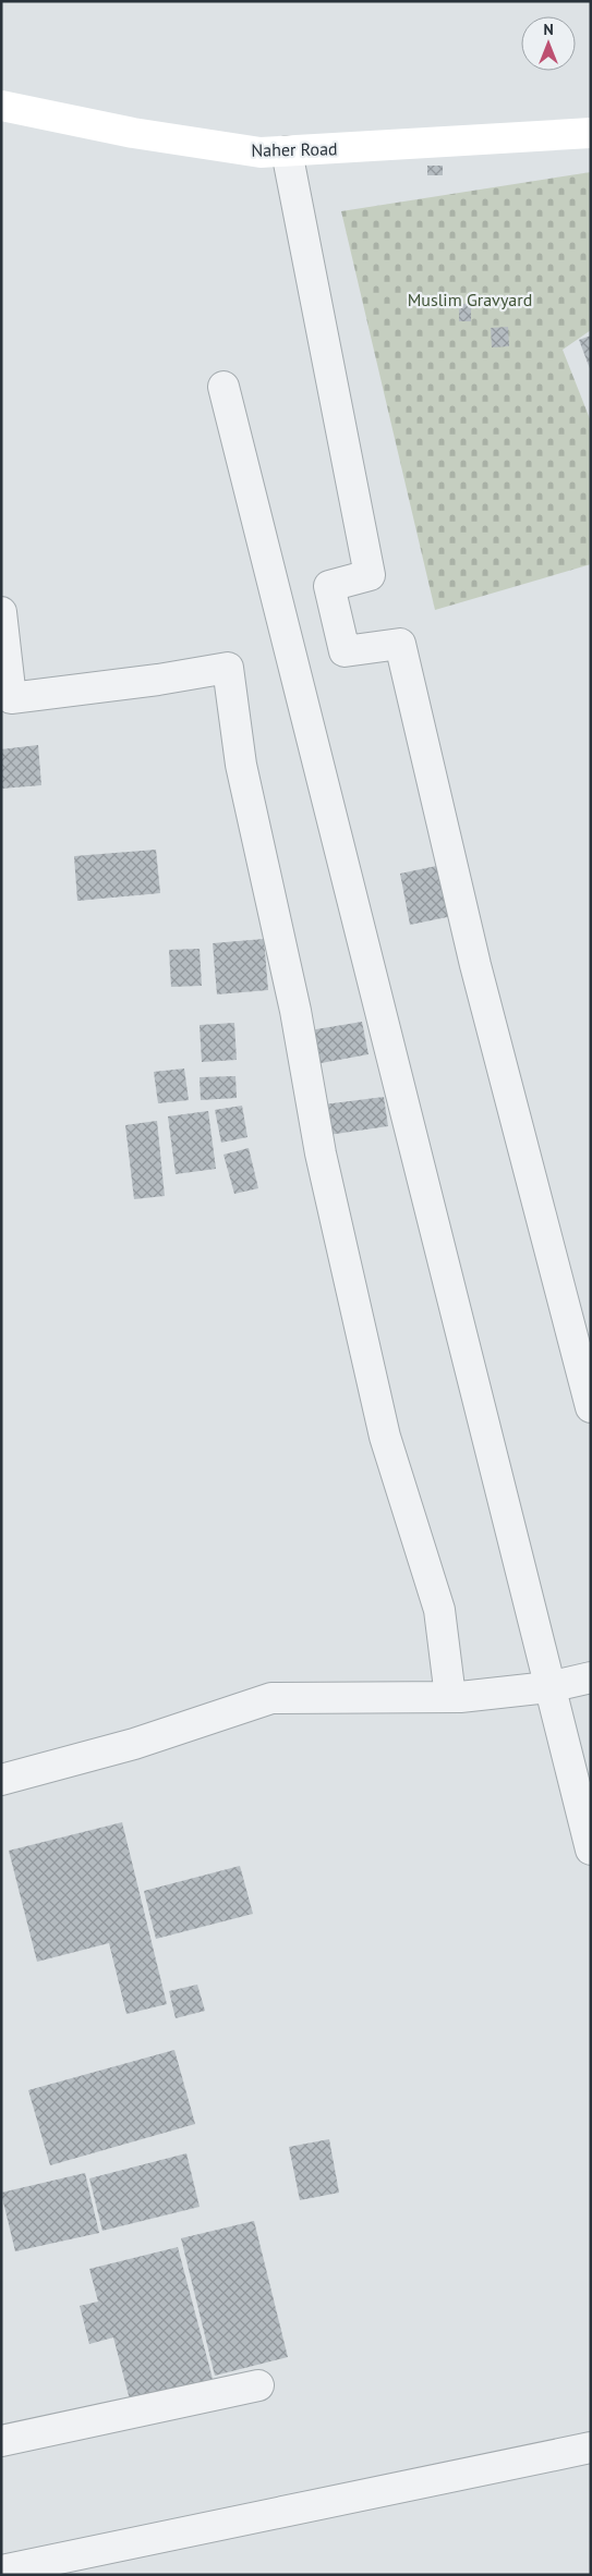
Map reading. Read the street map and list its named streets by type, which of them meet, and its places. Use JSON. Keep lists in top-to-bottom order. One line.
{"streets":{"main road":["Naher Road"]},"parks":["Muslim Gravyard"],"north":"top"}
